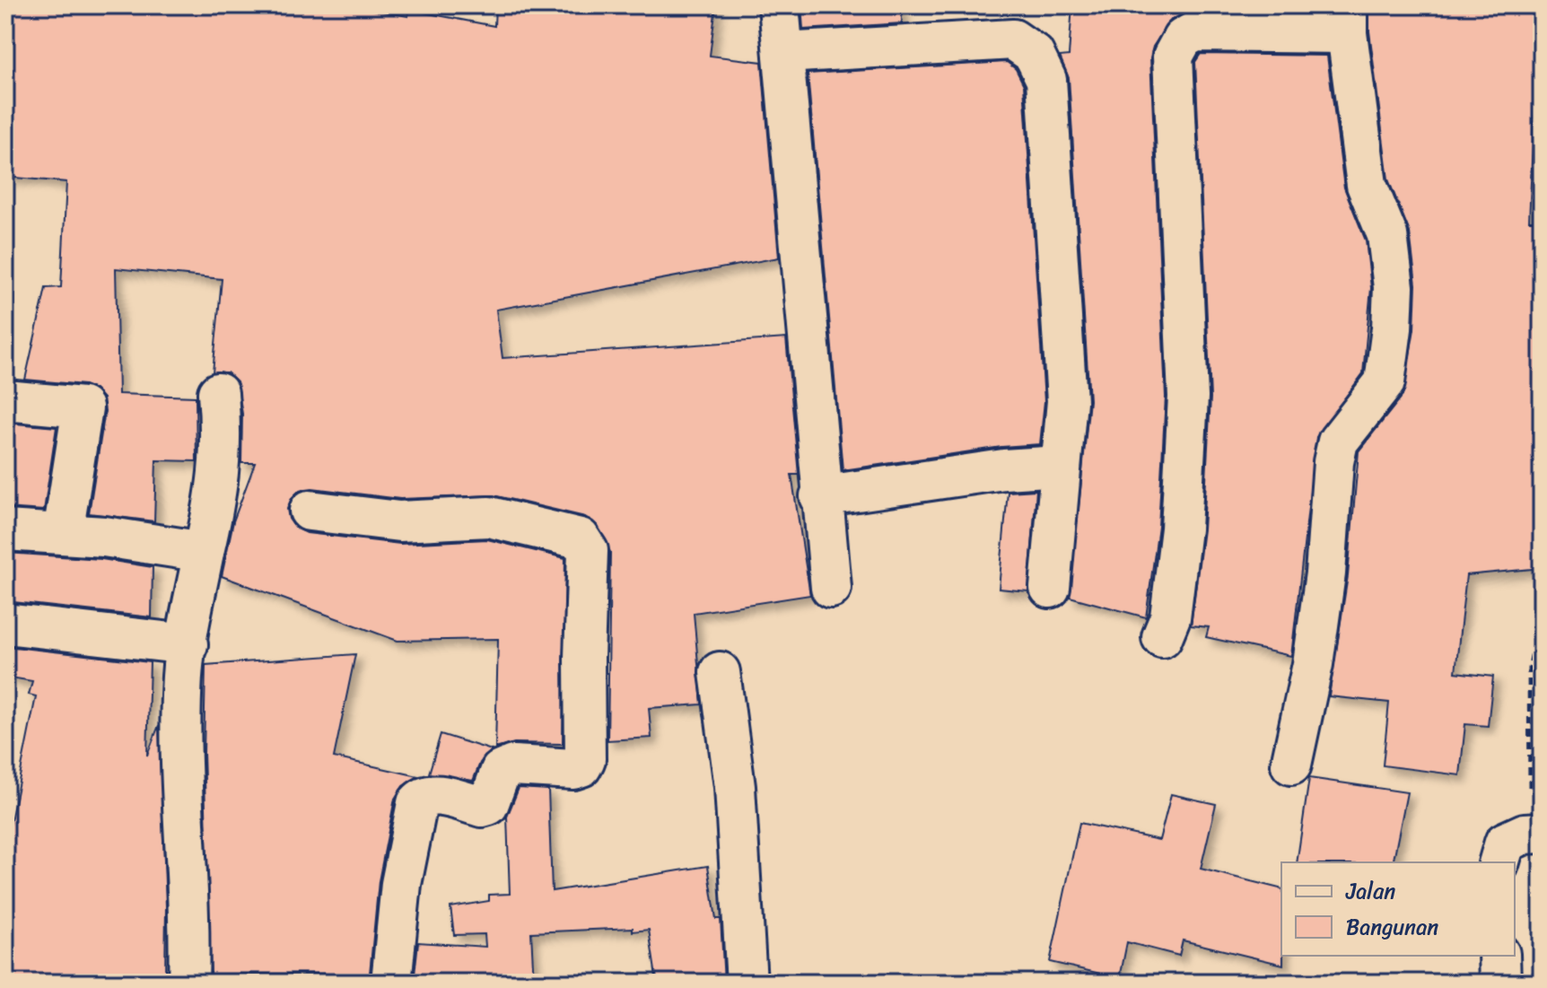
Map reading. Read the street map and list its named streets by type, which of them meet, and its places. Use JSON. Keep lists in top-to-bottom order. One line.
{"legend":["Jalan","Bangunan"]}
